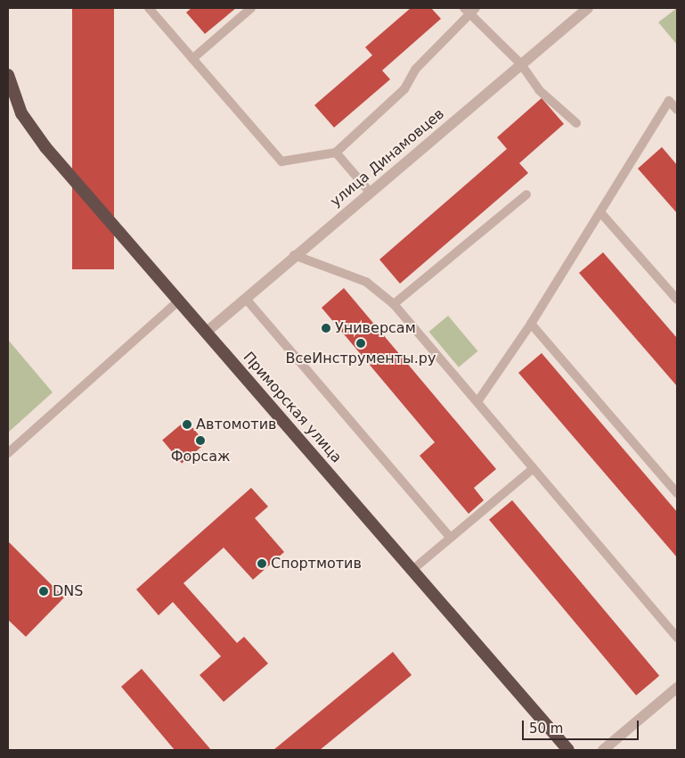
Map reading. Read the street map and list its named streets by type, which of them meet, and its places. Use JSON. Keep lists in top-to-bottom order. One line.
{"streets":{"highway":["Приморская улица"],"street":["улица Динамовцев"]},"crossings":[["улица Динамовцев","Приморская улица"]],"places":["Универсам","ВсеИнструменты.ру","Автомотив","Форсаж","Спортмотив","DNS"],"scale_bar":"50 m"}
